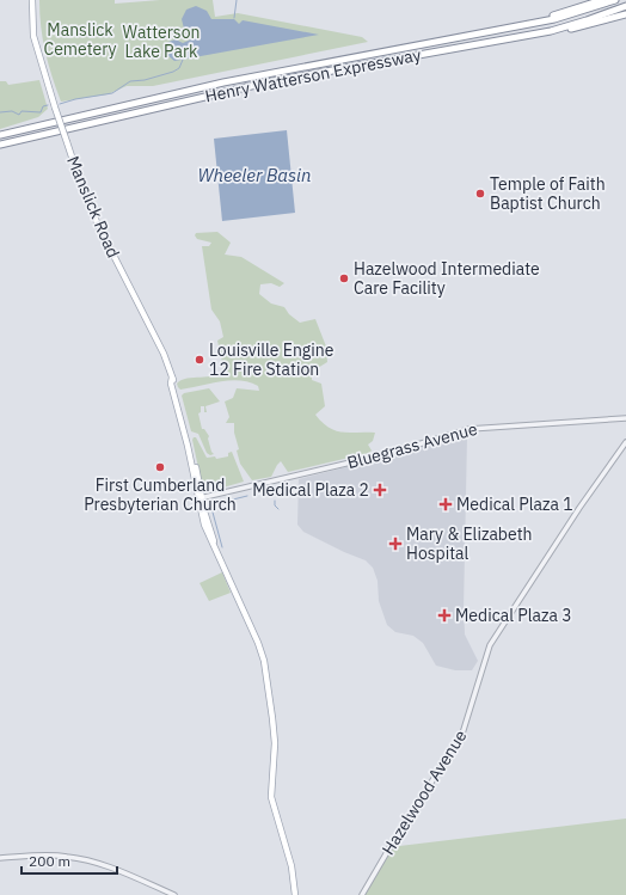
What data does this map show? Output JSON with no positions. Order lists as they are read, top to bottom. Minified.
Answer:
{"streets":{"highway":["Henry Watterson Expressway"],"main road":["Manslick Road"],"street":["Bluegrass Avenue","Hazelwood Avenue"]},"crossings":[["Manslick Road","Bluegrass Avenue"]],"water":["Wheeler Basin"],"parks":["Manslick Cemetery","Watterson Lake Park"],"places":{"other":["Temple of Faith Baptist Church","Hazelwood Intermediate Care Facility","Louisville Engine 12 Fire Station","First Cumberland Presbyterian Church"],"health":["Medical Plaza 2","Medical Plaza 1","Mary & Elizabeth Hospital","Medical Plaza 3"]},"scale_bar":"200 m"}
